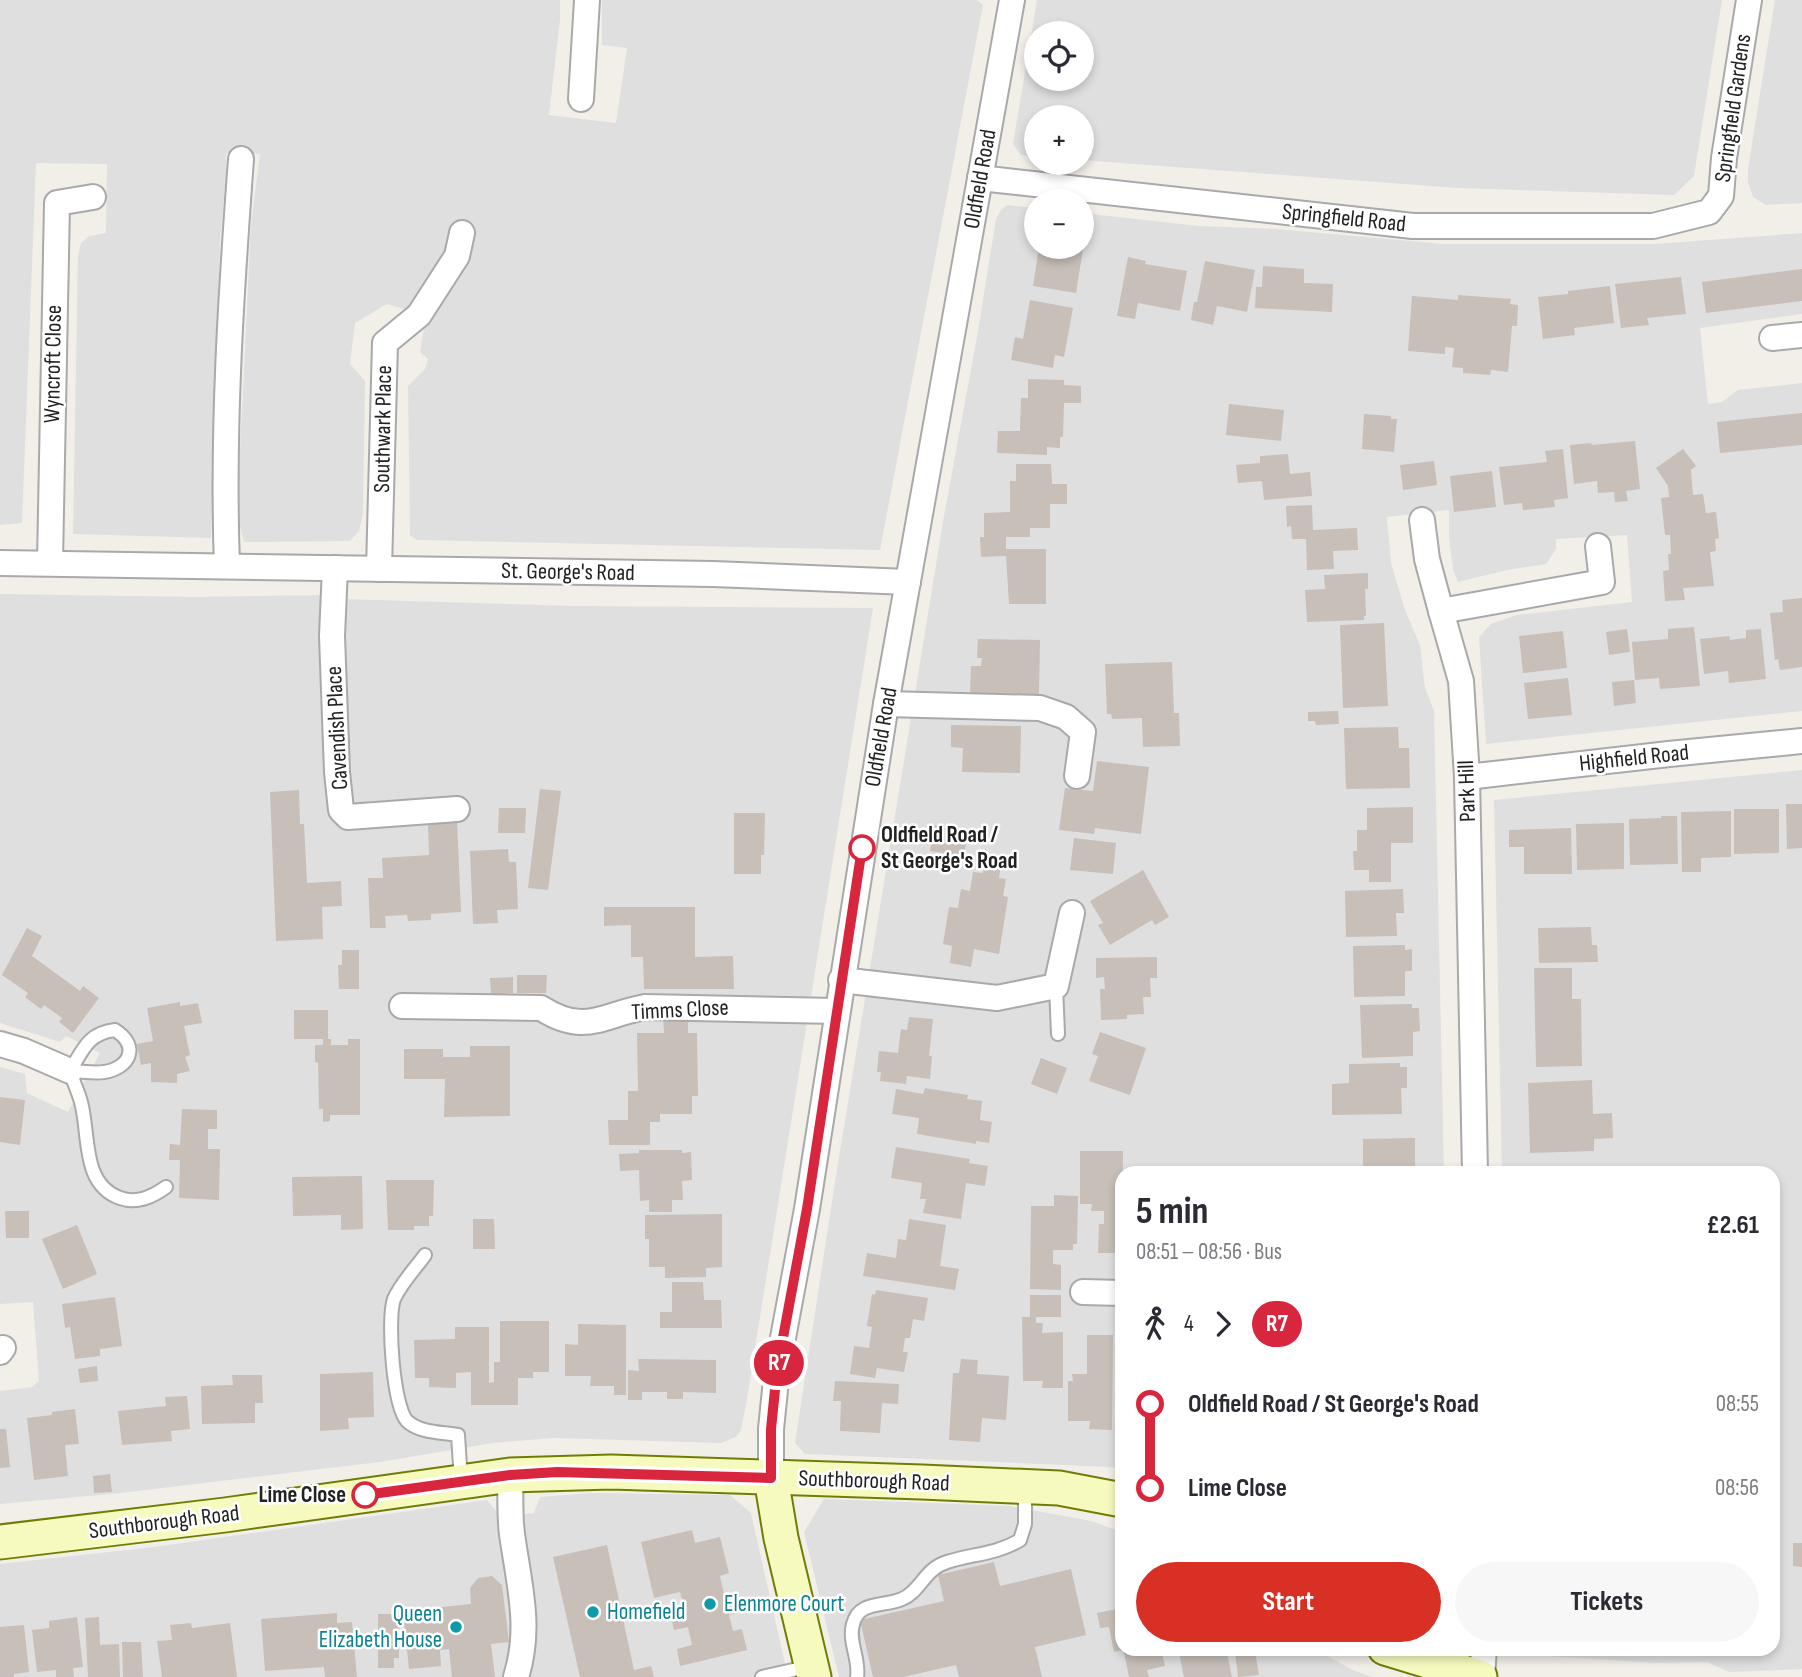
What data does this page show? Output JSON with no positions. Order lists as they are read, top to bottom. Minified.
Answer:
{"streets":{"street":["Springfield Gardens","Oldfield Road","Springfield Road","Wyncroft Close","Southwark Place","St. George's Road","Cavendish Place","Highfield Road","Park Hill","Timms Close","Southborough Road"]},"crossings":[["Springfield Gardens","Springfield Road"],["Oldfield Road","Springfield Road"],["Oldfield Road","St. George's Road"],["Oldfield Road","Timms Close"],["Oldfield Road","Southborough Road"],["Wyncroft Close","St. George's Road"],["Southwark Place","St. George's Road"],["St. George's Road","Cavendish Place"],["Highfield Road","Park Hill"]],"places":["Oldfield Road / St George's Road","Lime Close","Elenmore Court","Homefield","Queen Elizabeth House"],"lines":["bus line R7"],"page":{"on_map":"R7","map_buttons":["+","−"],"heading":["5 min","08:51 – 08:56 · Bus","£2.61"],"legs":["4","R7"],"list":[{"name":"Oldfield Road / St George's Road","value":"08:55"},{"name":"Lime Close","value":"08:56"}],"buttons":["Start","Tickets"]}}
